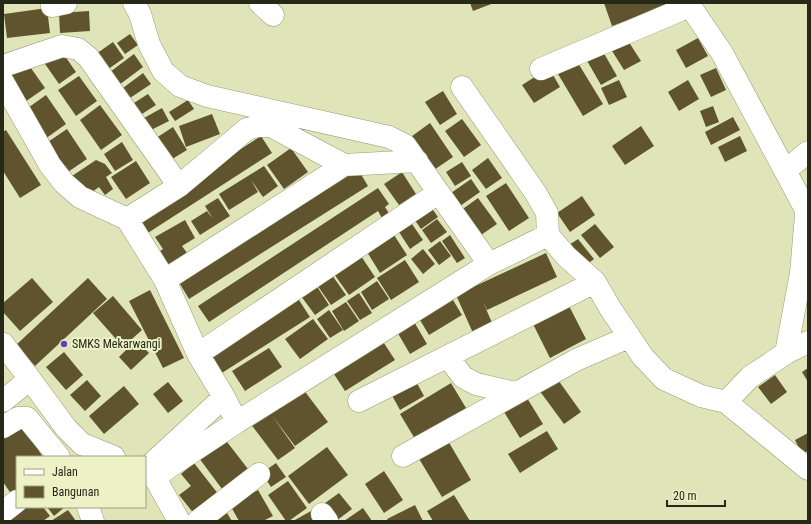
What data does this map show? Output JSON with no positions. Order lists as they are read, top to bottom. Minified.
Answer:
{"places":["SMKS Mekarwangi"],"legend":["Jalan","Bangunan"],"scale_bar":"20 m"}
